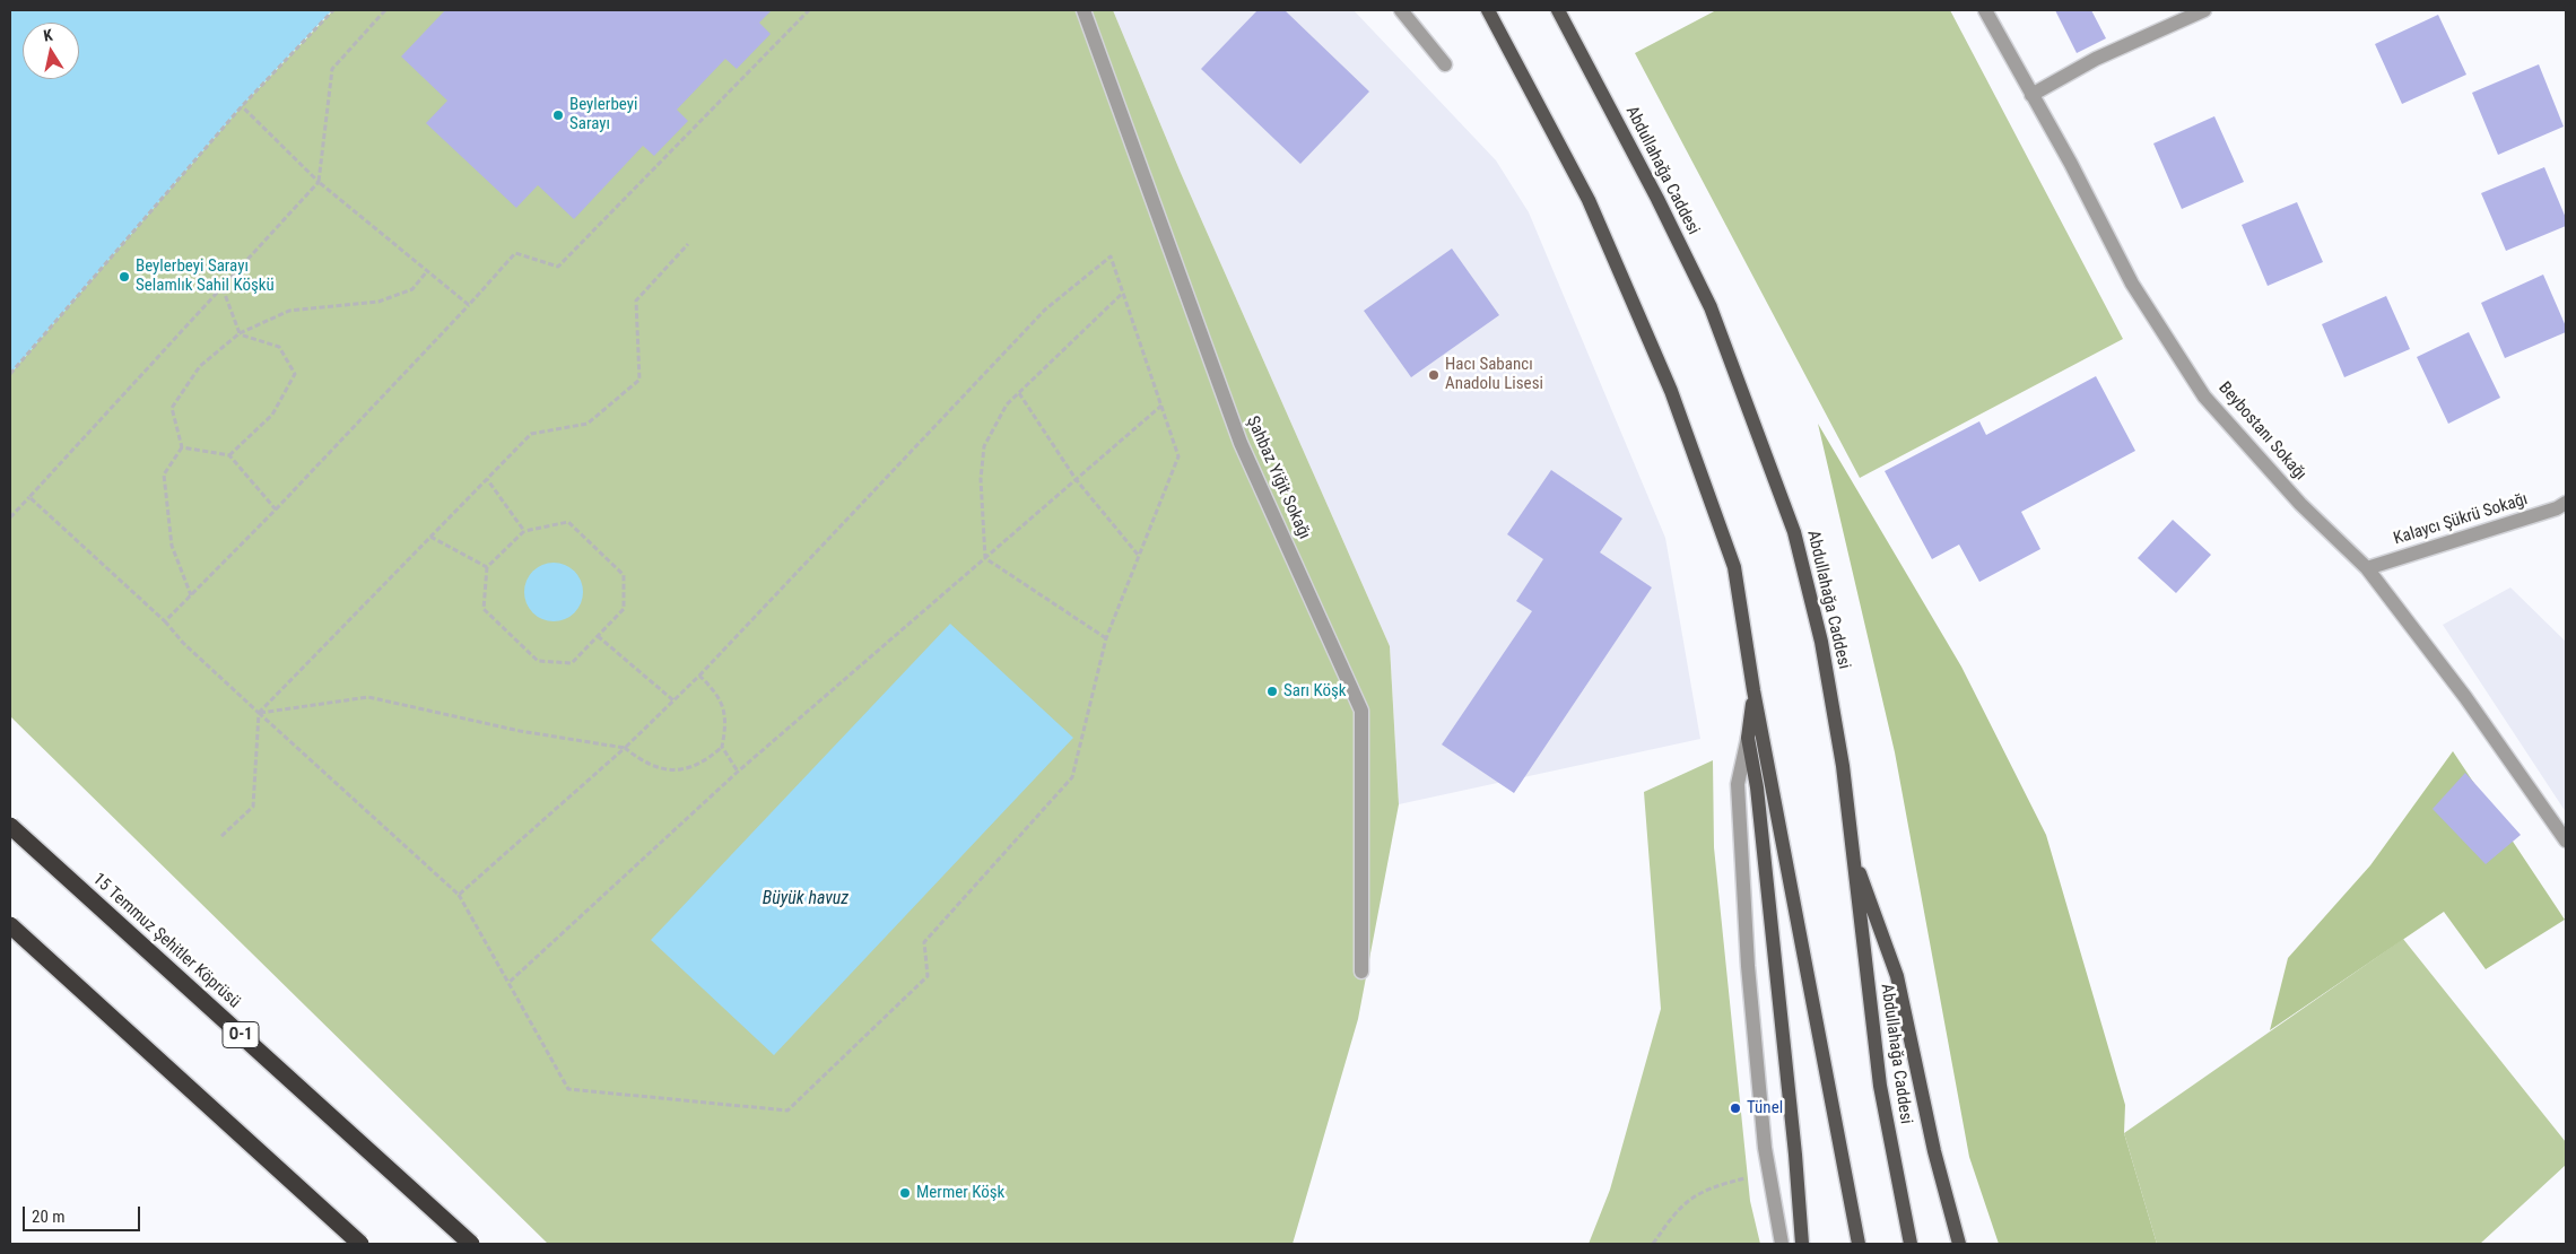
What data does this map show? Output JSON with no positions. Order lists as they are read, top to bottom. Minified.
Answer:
{"streets":{"highway":["15 Temmuz Şehitler Köprüsü","O-1"],"main road":["Abdullahağa Caddesi"],"street":["Beybostanı Sokağı","Şahbaz Yiğit Sokağı","Kalaycı Şükrü Sokağı"]},"crossings":[["Beybostanı Sokağı","Kalaycı Şükrü Sokağı"]],"water":["Büyük havuz"],"places":["Beylerbeyi Sarayı","Beylerbeyi Sarayı Selamlık Sahil Köşkü","Hacı Sabancı Anadolu Lisesi","Sarı Köşk","Tünel","Mermer Köşk"],"scale_bar":"20 m","north":"top"}
